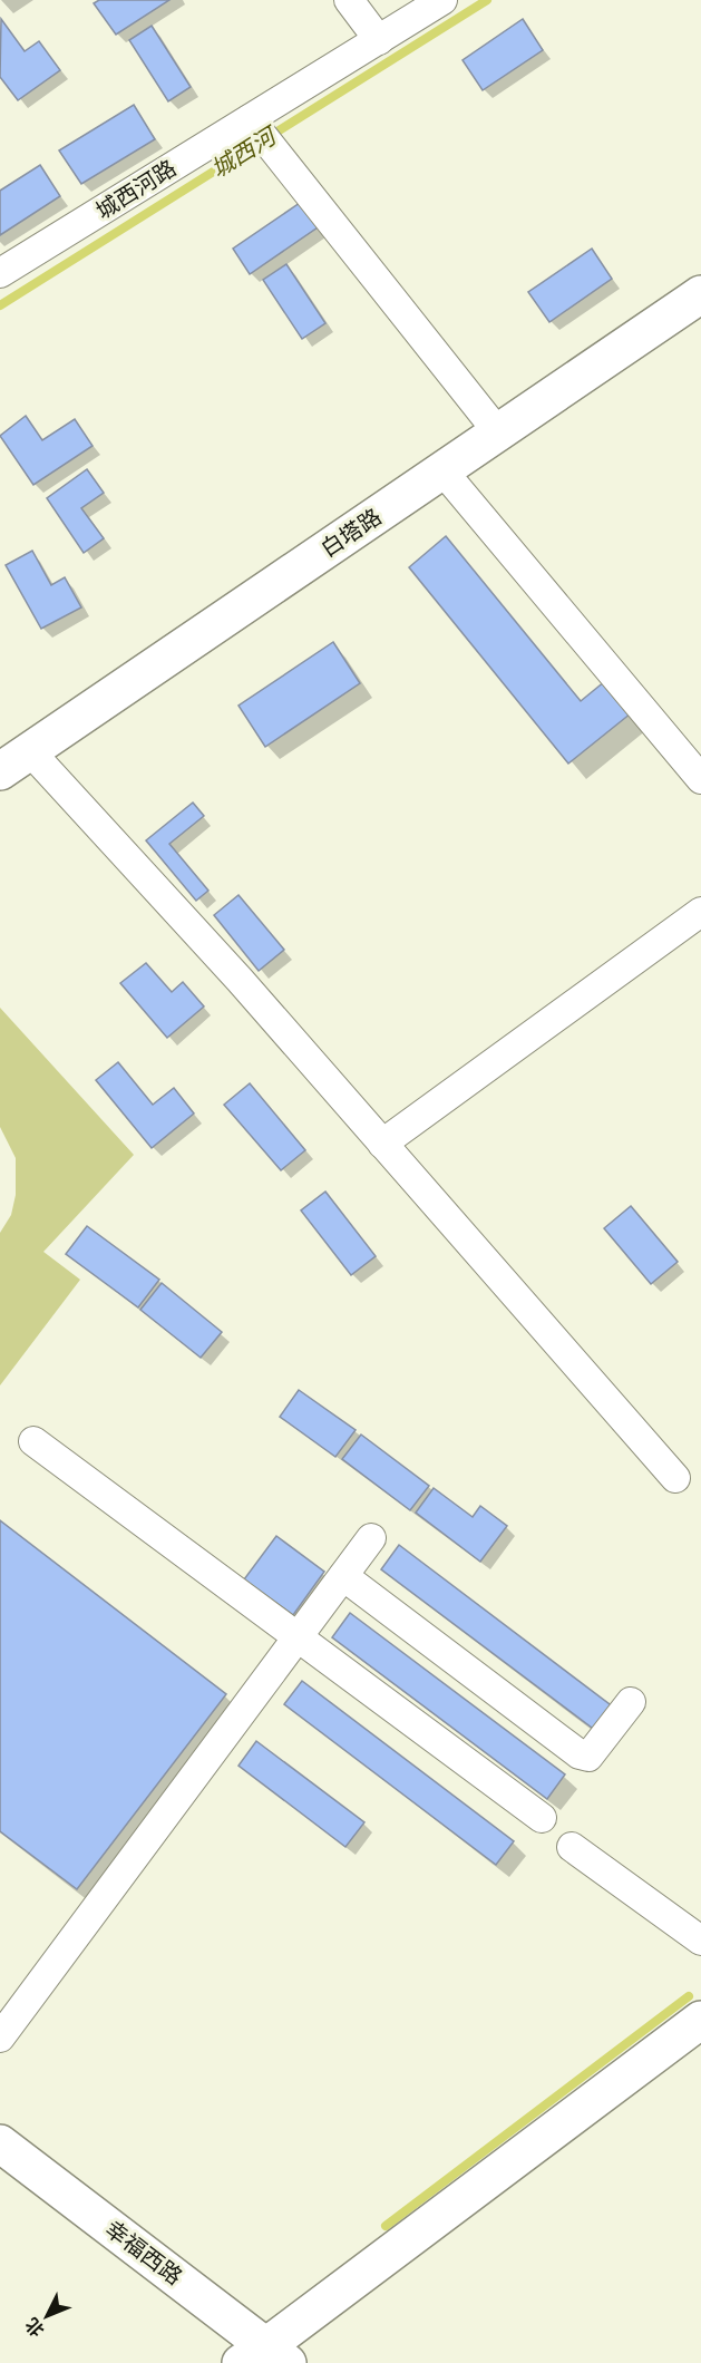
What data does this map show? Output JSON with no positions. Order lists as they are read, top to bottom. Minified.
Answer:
{"streets":{"street":["城西河路","白塔路","幸福西路"]},"water":["城西河"],"north":"bottom left"}
